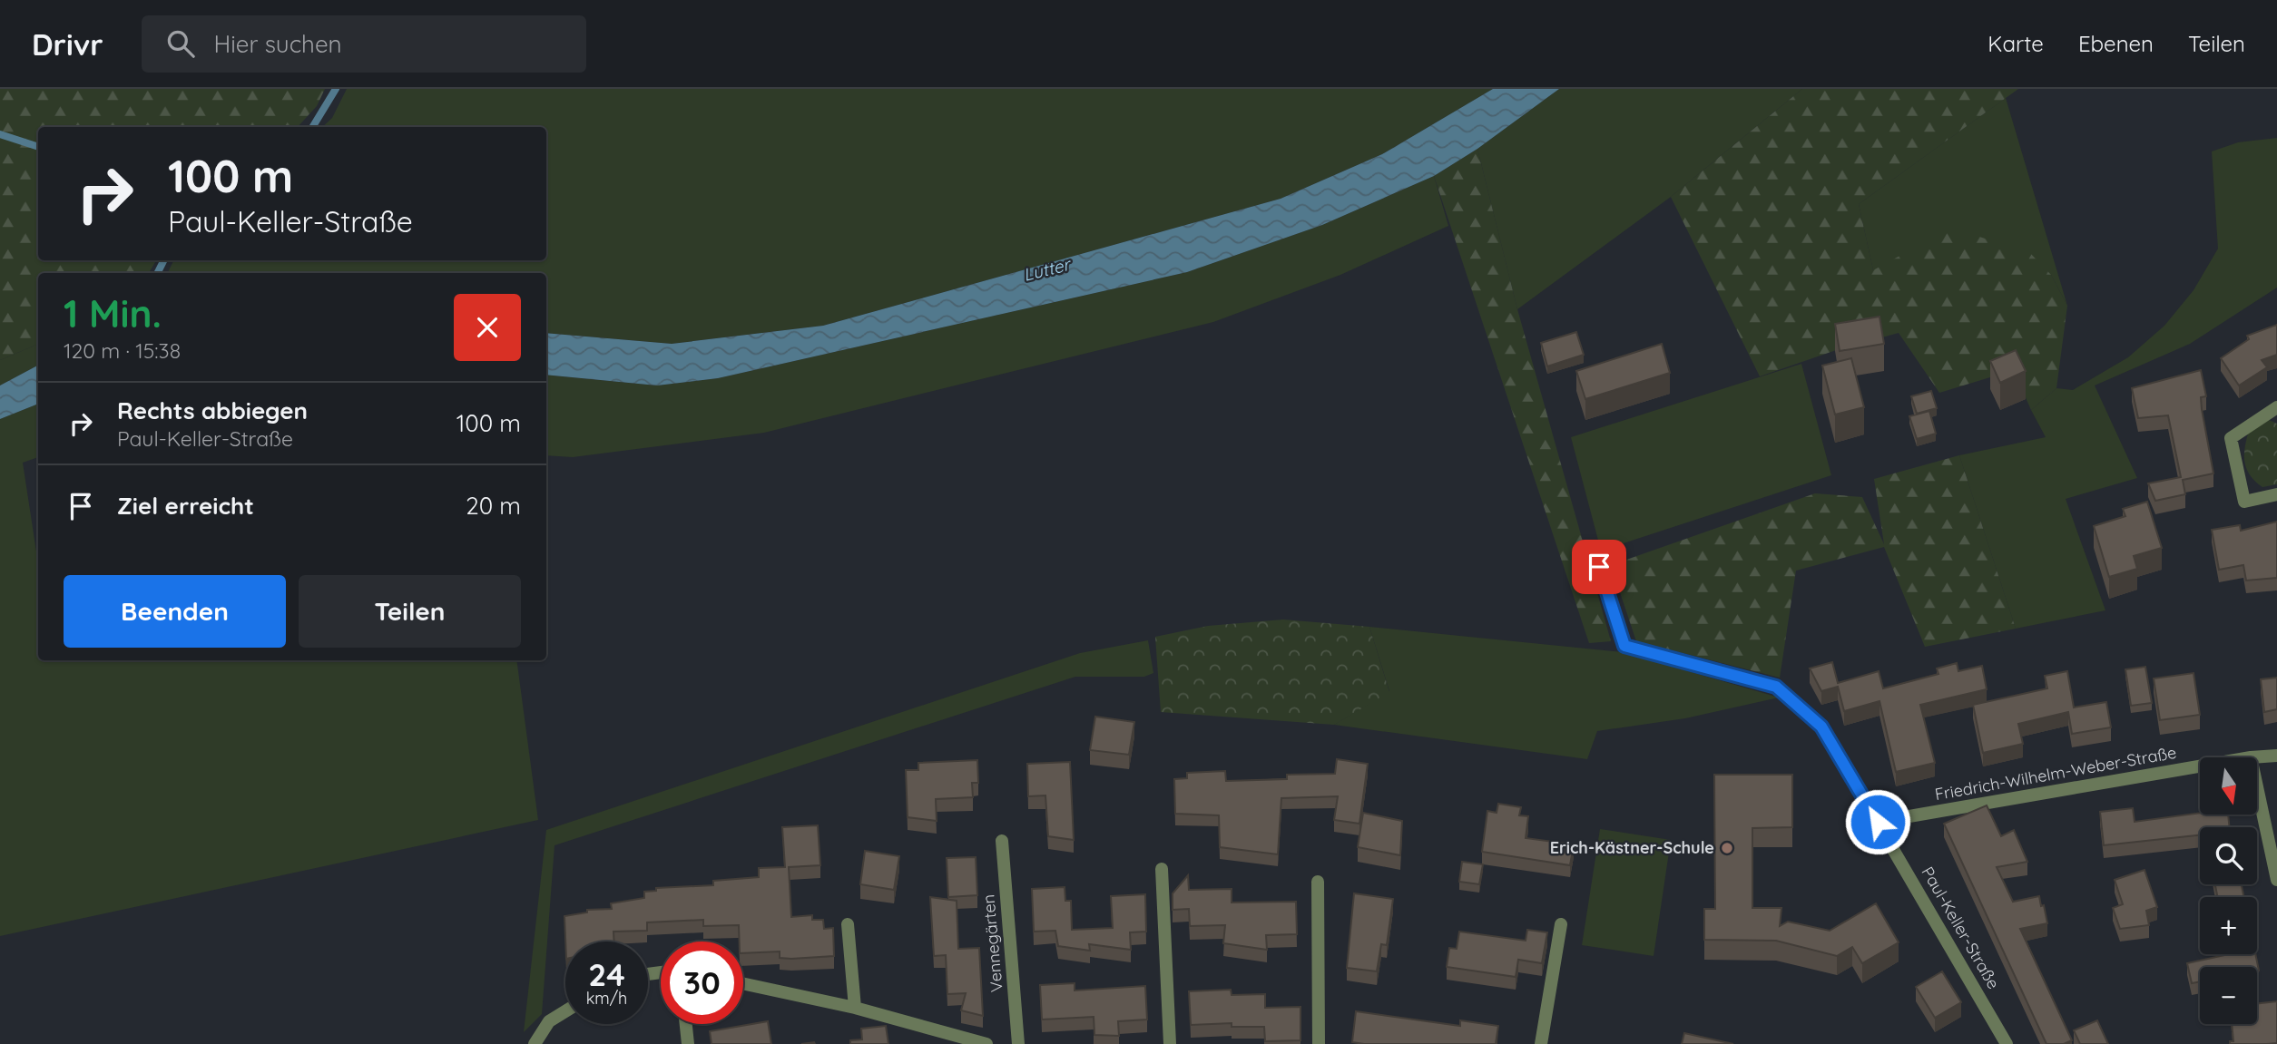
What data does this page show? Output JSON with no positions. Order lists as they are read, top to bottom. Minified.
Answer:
{"streets":{"street":["Friedrich-Wilhelm-Weber-Straße","Paul-Keller-Straße","Vennegärten"]},"crossings":[["Friedrich-Wilhelm-Weber-Straße","Paul-Keller-Straße"]],"water":["Lutter"],"places":["Erich-Kästner-Schule"],"north":"bottom","page":{"header":"Drivr","search":"Hier suchen","nav":["Karte","Ebenen","Teilen"],"turn":["100 m","Paul-Keller-Straße"],"heading":["1 Min.","120 m · 15:38"],"list":[{"name":"Rechts abbiegen","note":"Paul-Keller-Straße","value":"100 m"},{"name":"Ziel erreicht","value":"20 m"}],"buttons":["Beenden","Teilen"],"map_buttons":["+","−"],"speed":"24 km/h","limit":"30"}}
